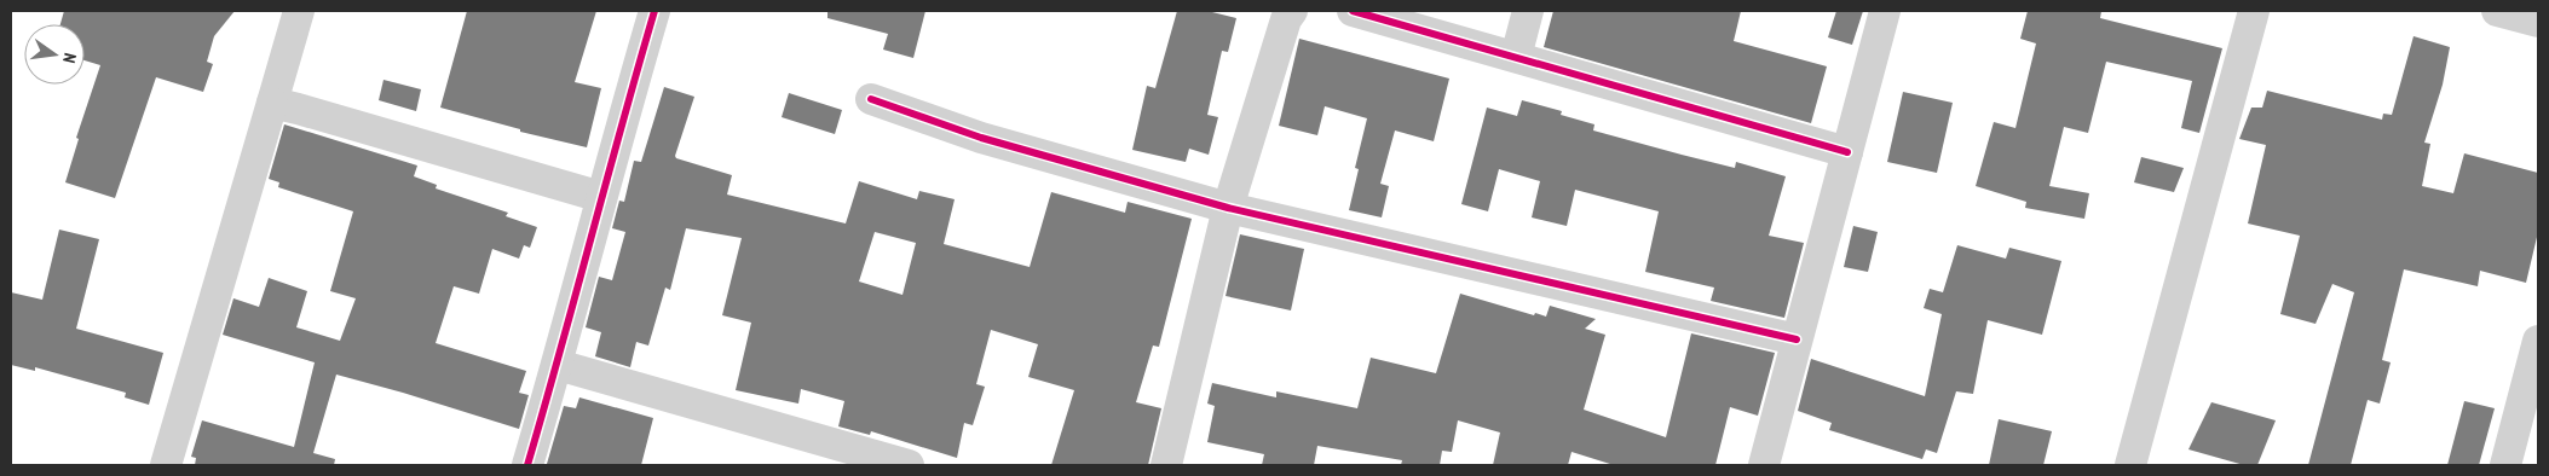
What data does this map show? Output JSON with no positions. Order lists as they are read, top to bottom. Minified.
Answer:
{"north":"right"}
